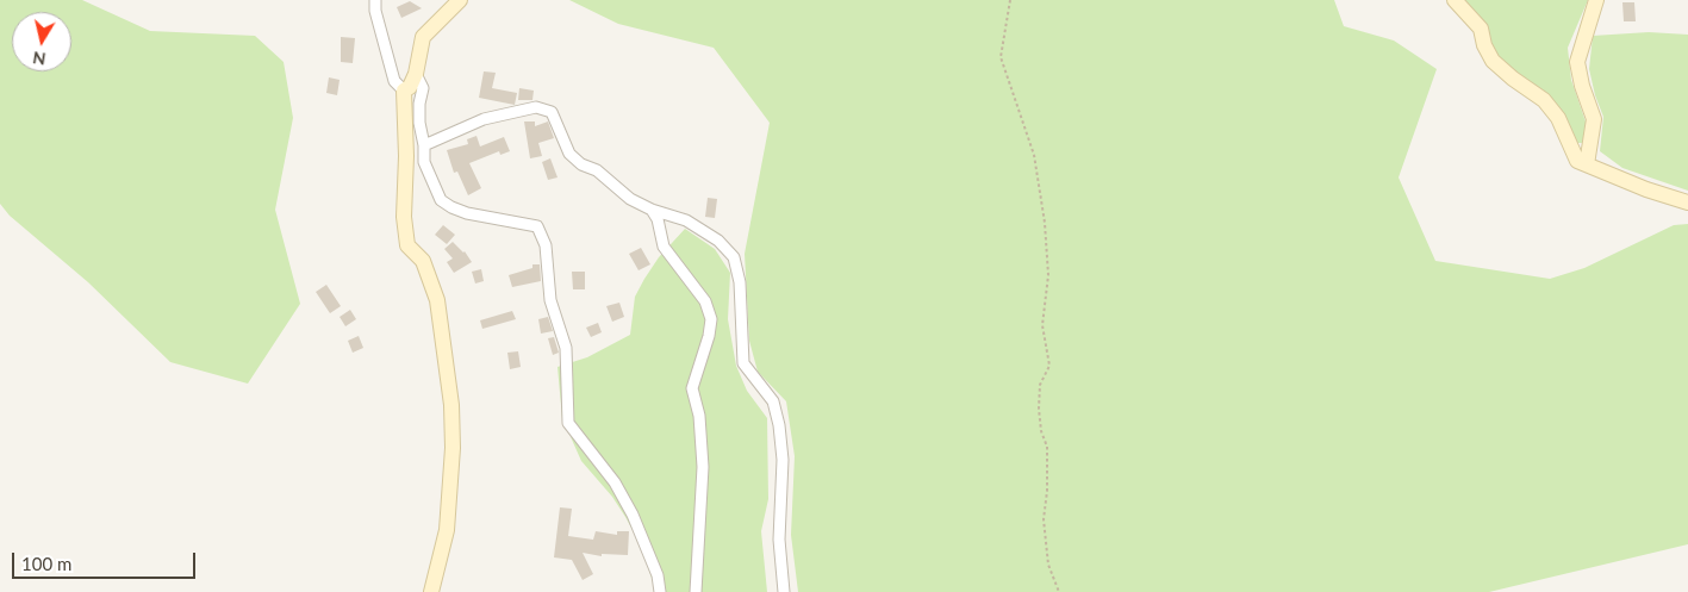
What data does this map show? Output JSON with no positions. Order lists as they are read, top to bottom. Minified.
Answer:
{"scale_bar":"100 m","north":"bottom"}
